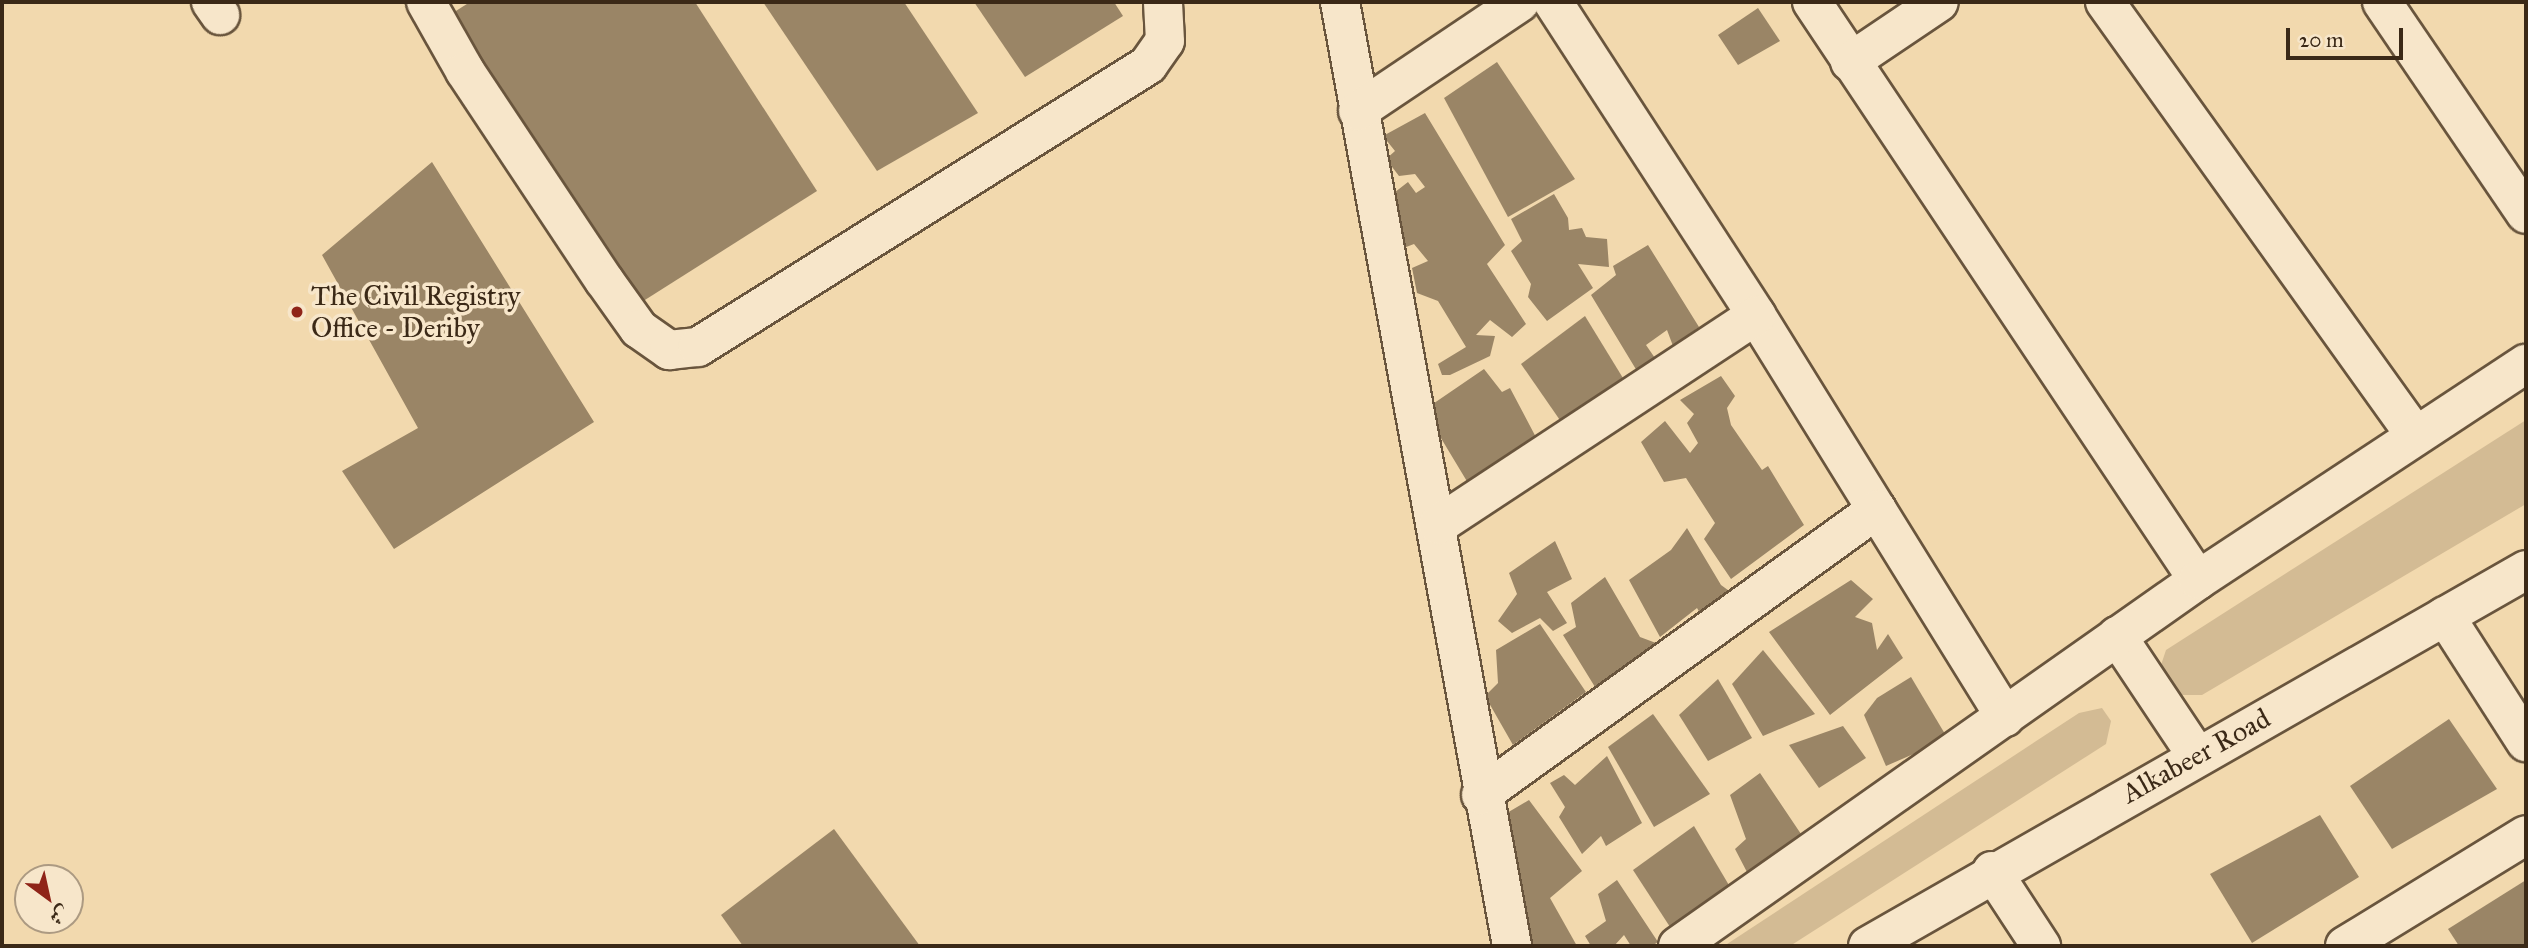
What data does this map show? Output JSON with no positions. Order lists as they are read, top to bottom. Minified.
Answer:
{"streets":{"street":["Alkabeer Road"]},"places":["The Civil Registry Office - Deriby"],"scale_bar":"20 m","north":"bottom right"}
